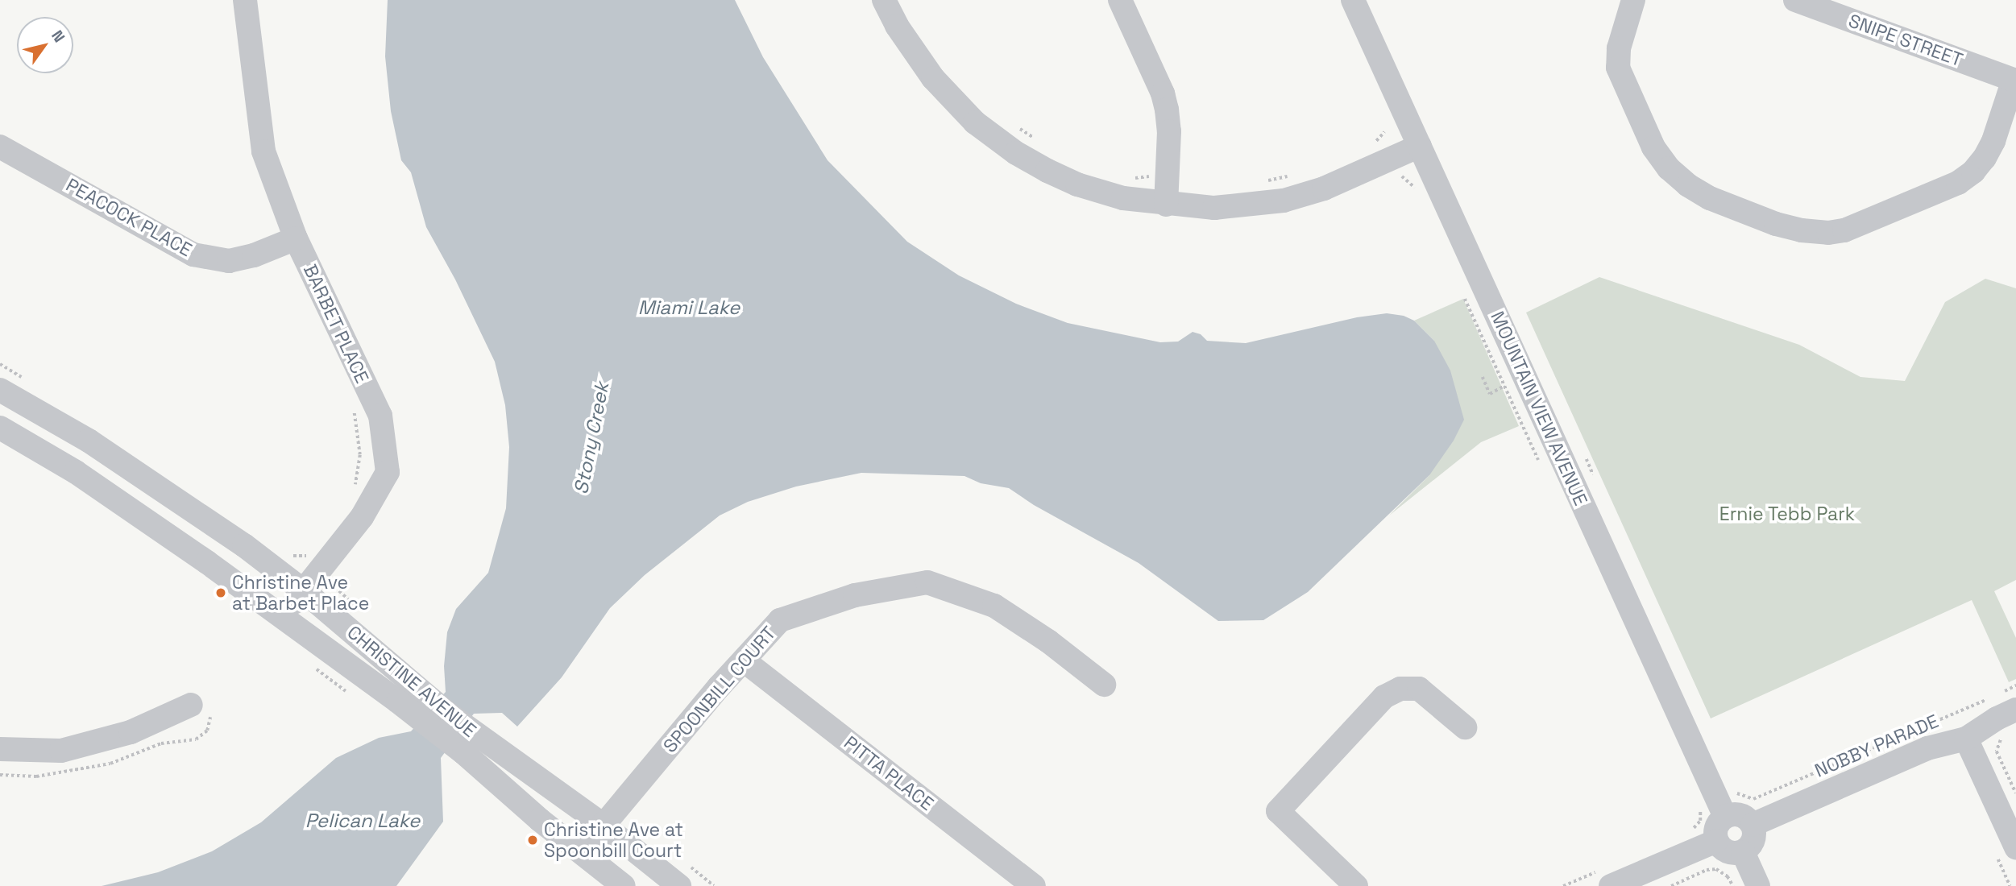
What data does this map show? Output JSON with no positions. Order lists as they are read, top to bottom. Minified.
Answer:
{"streets":{"street":["SNIPE STREET","PEACOCK PLACE","BARBET PLACE","MOUNTAIN VIEW AVENUE","CHRISTINE AVENUE","SPOONBILL COURT","NOBBY PARADE","PITTA PLACE"]},"crossings":[["PEACOCK PLACE","BARBET PLACE"],["BARBET PLACE","CHRISTINE AVENUE"],["MOUNTAIN VIEW AVENUE","NOBBY PARADE"],["CHRISTINE AVENUE","SPOONBILL COURT"],["SPOONBILL COURT","PITTA PLACE"]],"water":["Miami Lake","Stony Creek","Pelican Lake"],"parks":["Ernie Tebb Park"],"places":["Christine Ave at Barbet Place","Christine Ave at Spoonbill Court"],"north":"top right"}
